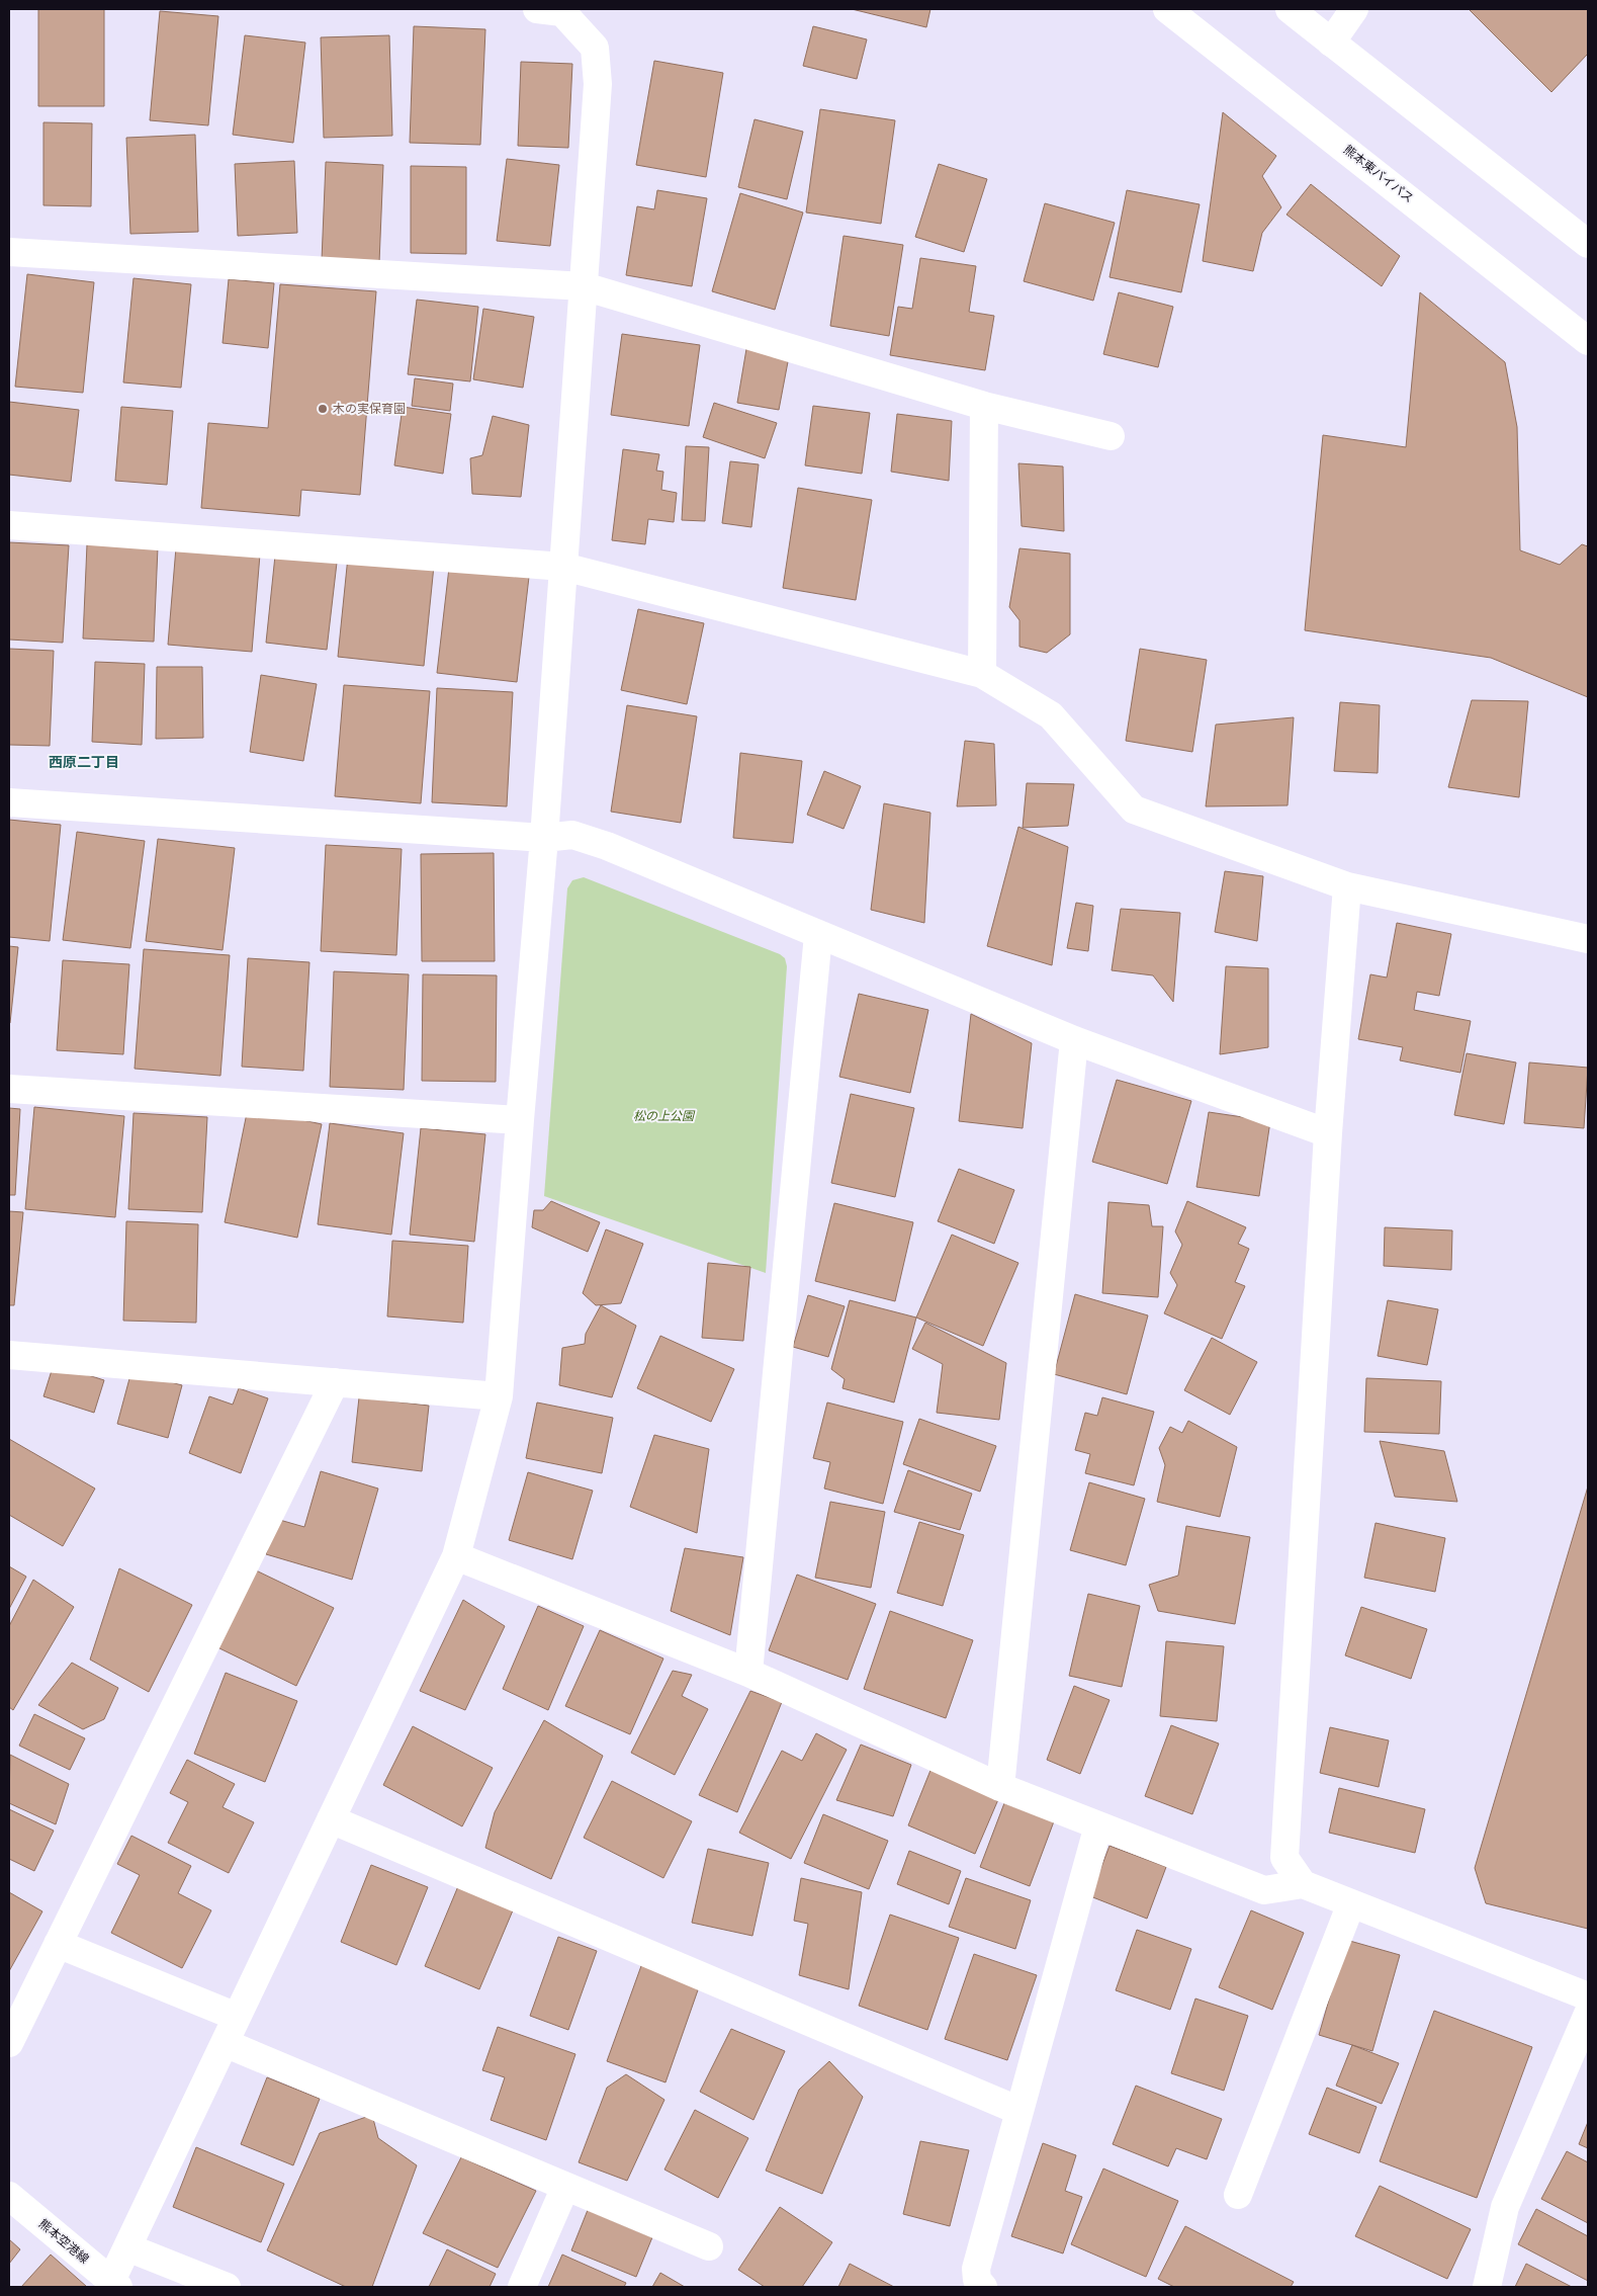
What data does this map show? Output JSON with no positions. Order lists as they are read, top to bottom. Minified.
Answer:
{"streets":{"main road":["熊本東バイパス","熊本空港線"]},"districts":["西原二丁目"],"parks":["松の上公園"],"places":["木の実保育園"]}
